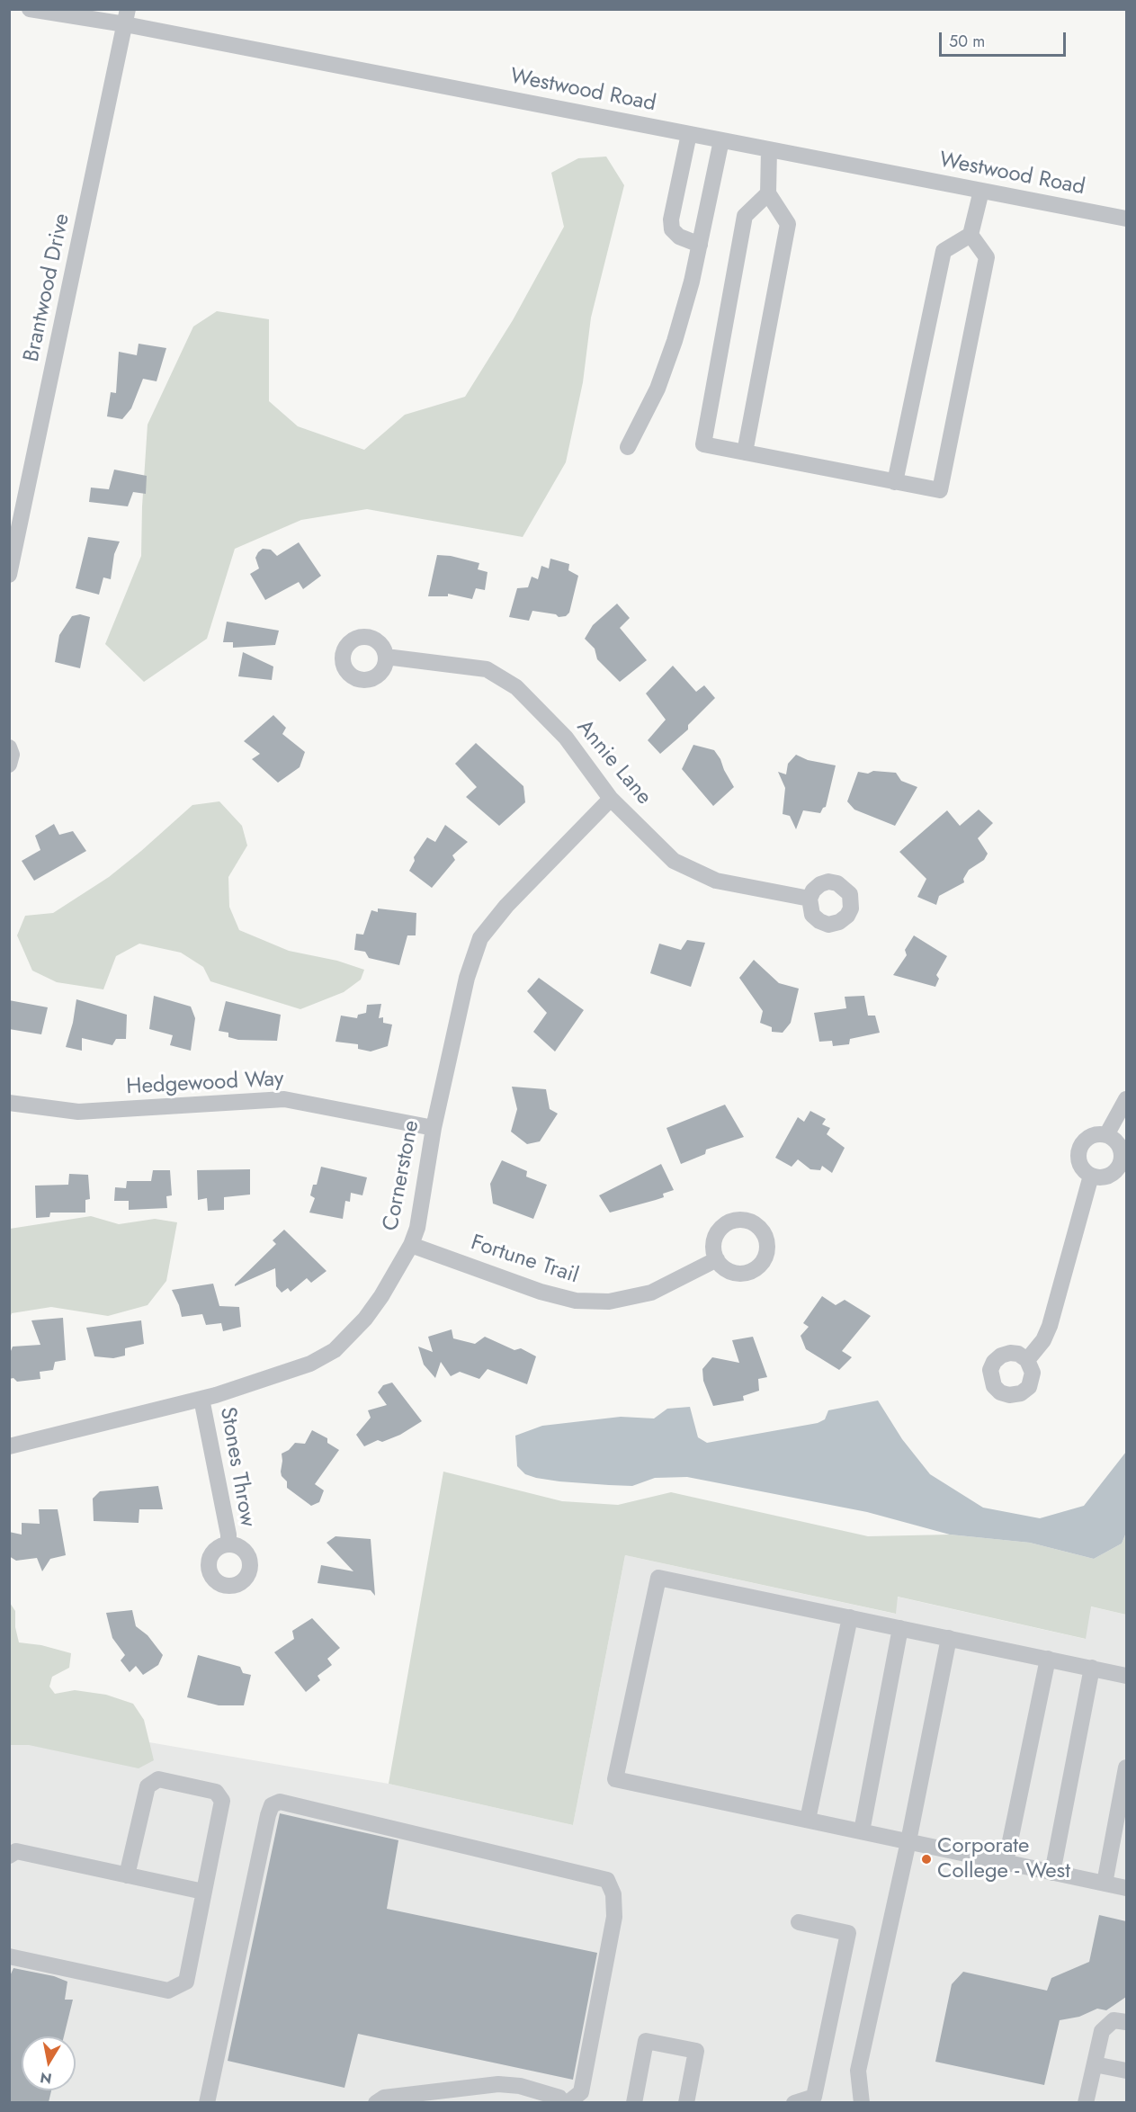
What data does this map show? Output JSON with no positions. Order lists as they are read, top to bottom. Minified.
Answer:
{"streets":{"street":["Westwood Road","Brantwood Drive","Annie Lane","Hedgewood Way","Cornerstone","Fortune Trail","Stones Throw"]},"crossings":[["Westwood Road","Brantwood Drive"],["Annie Lane","Cornerstone"],["Hedgewood Way","Cornerstone"],["Cornerstone","Fortune Trail"],["Cornerstone","Stones Throw"]],"places":["Corporate College - West"],"scale_bar":"50 m","north":"bottom"}
